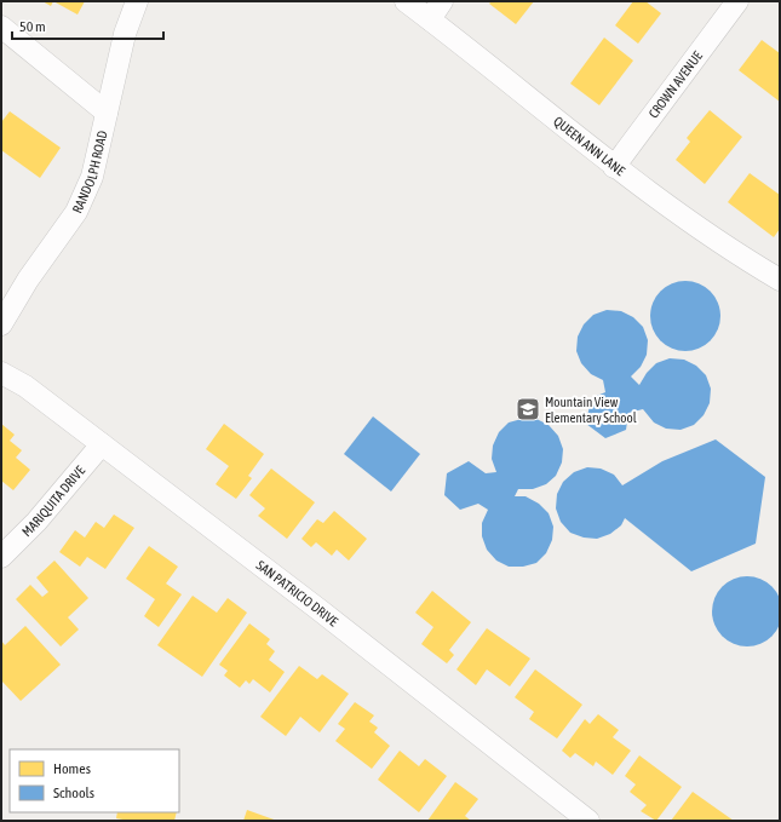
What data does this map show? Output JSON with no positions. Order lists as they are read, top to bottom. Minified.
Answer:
{"streets":{"street":["CROWN AVENUE","QUEEN ANN LANE","RANDOLPH ROAD","MARIQUITA DRIVE","SAN PATRICIO DRIVE"]},"crossings":[["CROWN AVENUE","QUEEN ANN LANE"],["MARIQUITA DRIVE","SAN PATRICIO DRIVE"]],"places":{"school or university":["Mountain View Elementary School"]},"legend":["Homes","Schools"],"scale_bar":"50 m"}
